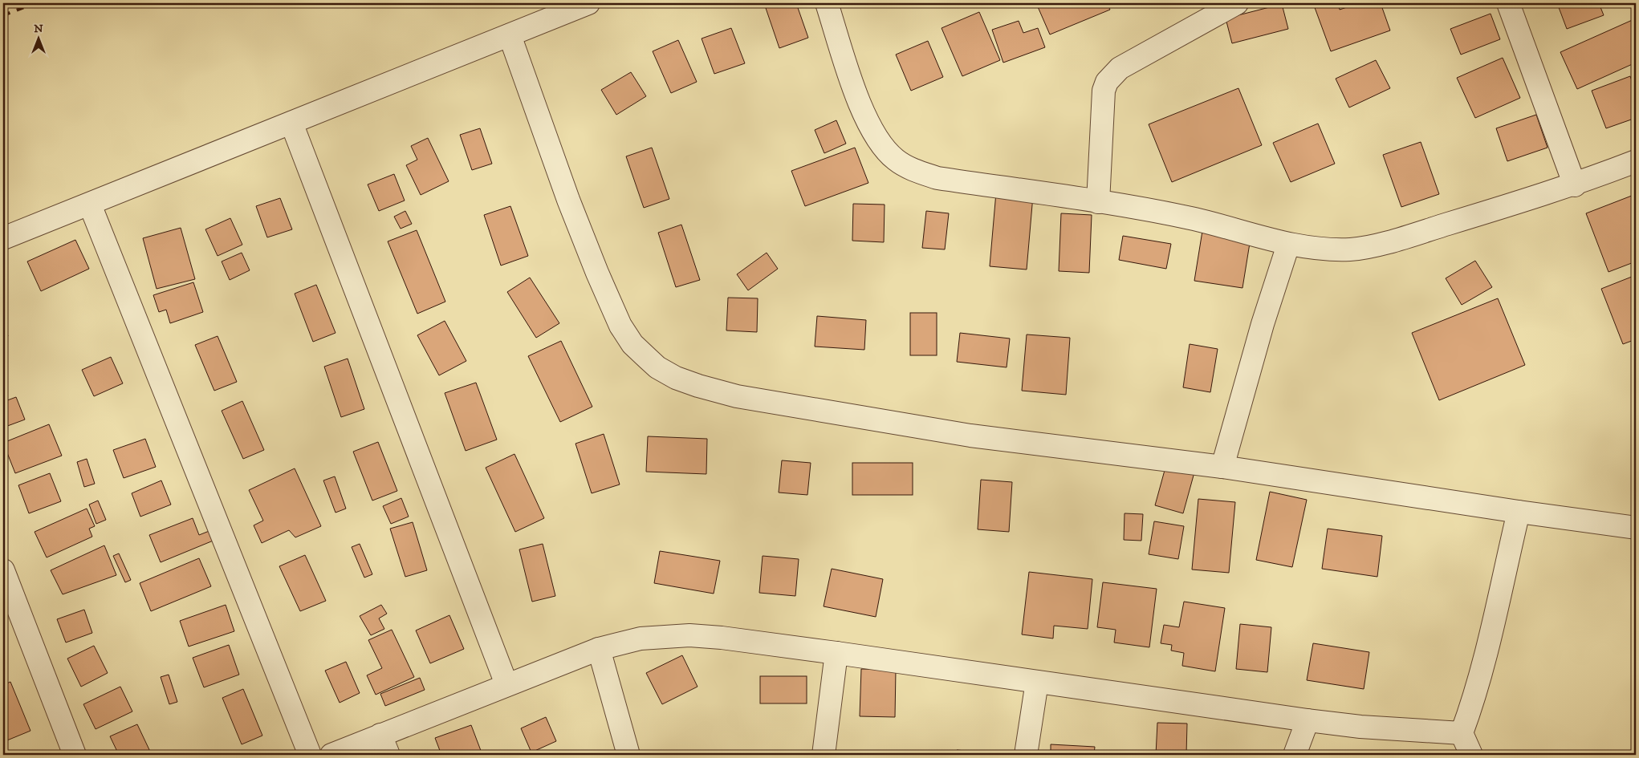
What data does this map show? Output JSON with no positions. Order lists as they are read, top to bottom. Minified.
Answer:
{"north":"top"}
